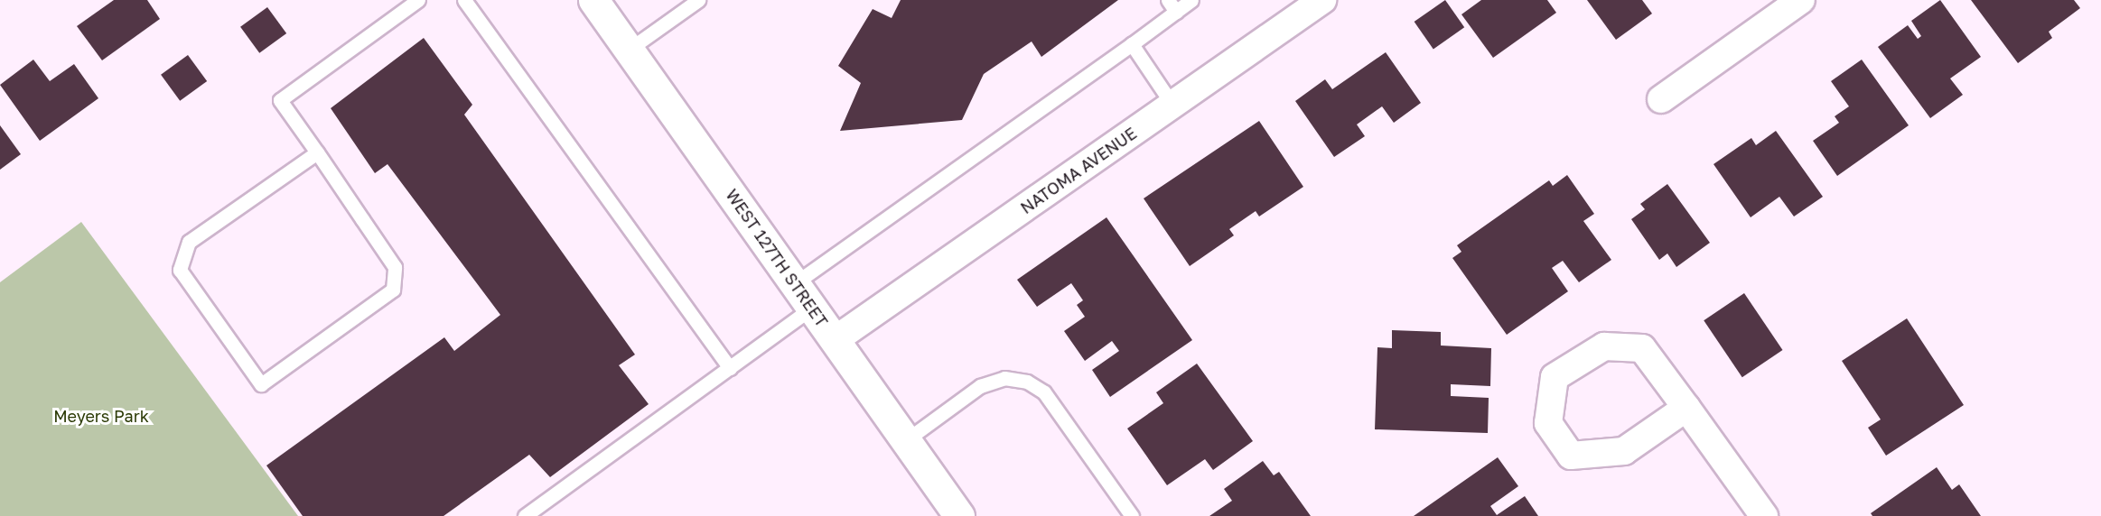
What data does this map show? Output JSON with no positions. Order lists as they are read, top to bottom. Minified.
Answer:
{"streets":{"main road":["WEST 127TH STREET"],"street":["NATOMA AVENUE"]},"crossings":[["NATOMA AVENUE","WEST 127TH STREET"]],"parks":["Meyers Park"]}
